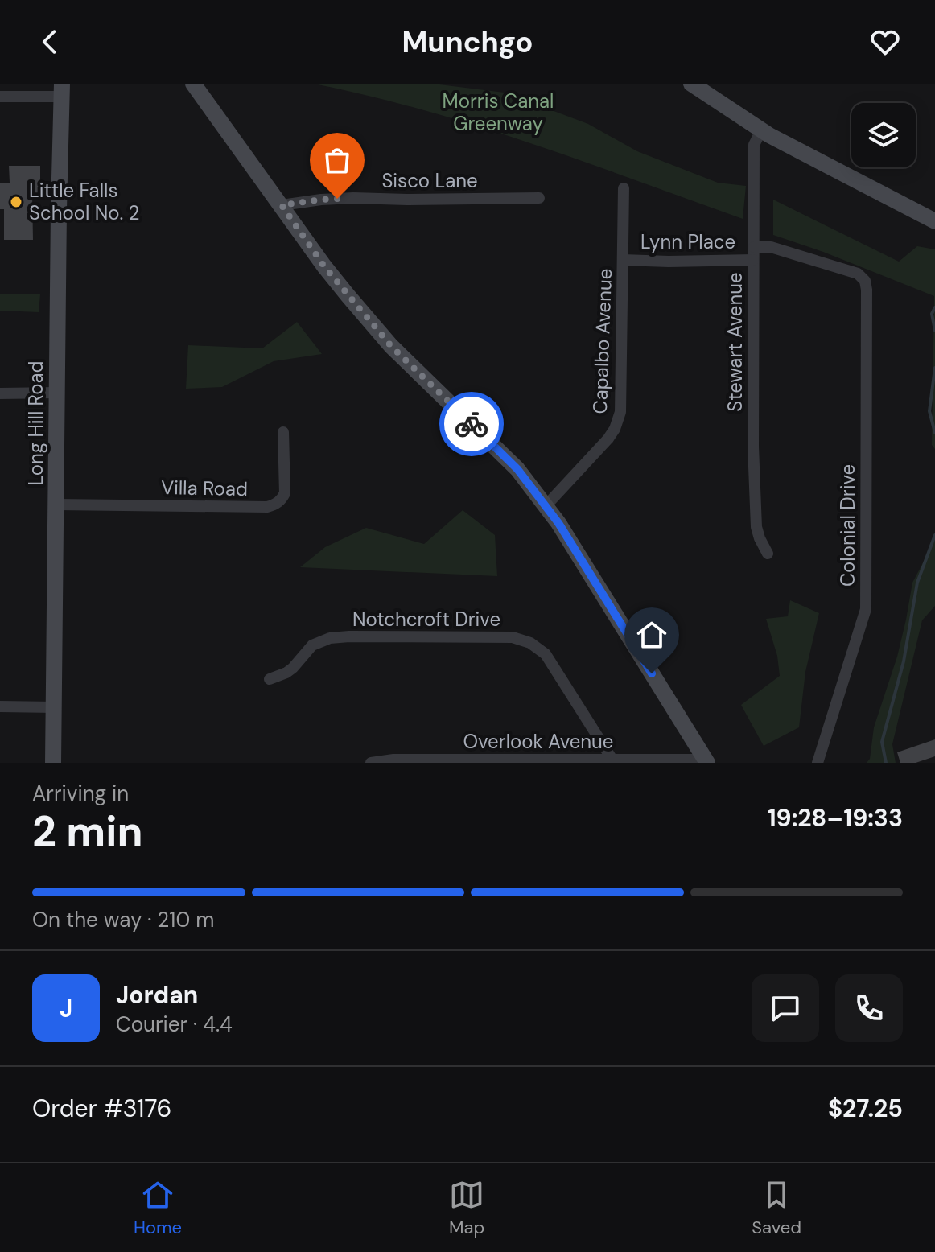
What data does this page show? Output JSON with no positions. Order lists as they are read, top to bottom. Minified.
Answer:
{"streets":{"street":["Sisco Lane","Lynn Place","Capalbo Avenue","Stewart Avenue","Long Hill Road","Villa Road","Colonial Drive","Notchcroft Drive","Overlook Avenue"]},"crossings":[["Lynn Place","Capalbo Avenue"],["Lynn Place","Stewart Avenue"],["Stewart Avenue","Colonial Drive"],["Long Hill Road","Villa Road"],["Notchcroft Drive","Overlook Avenue"]],"parks":["Morris Canal Greenway"],"places":["Little Falls School No. 2"],"page":{"header":"Munchgo","heading":["2 min","Arriving in","19:28–19:33"],"panel":["Jordan","Courier · 4.4","Order #3176","$27.25"],"bar":"On the way · 210 m","round":"J","tabs":["Home","Map","Saved"]}}
